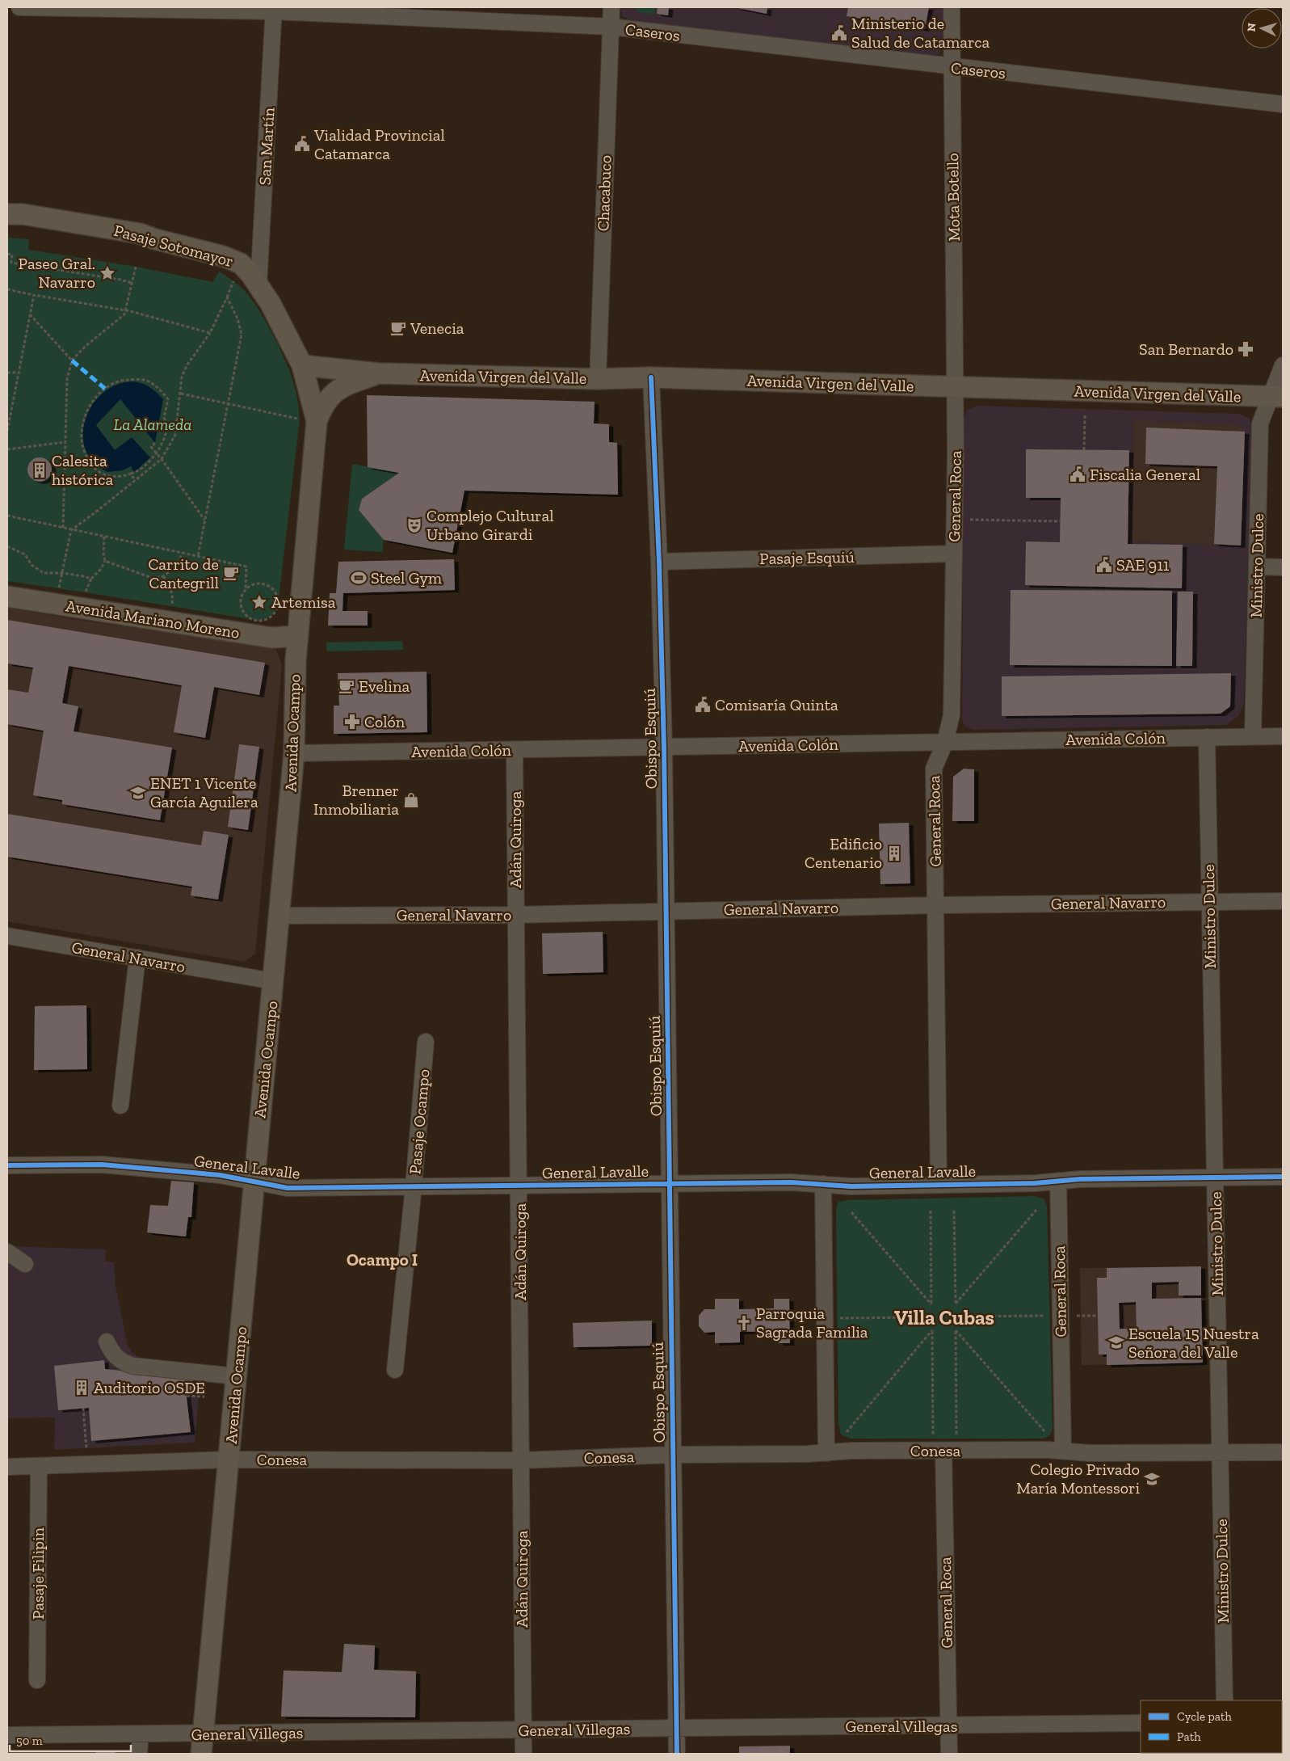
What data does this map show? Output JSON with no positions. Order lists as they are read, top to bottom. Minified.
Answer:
{"streets":{"main road":["Pasaje Sotomayor","Avenida Virgen del Valle","Avenida Mariano Moreno","Avenida Ocampo"],"street":["Caseros","San Martín","Chacabuco","Mota Botello","General Roca","Pasaje Esquiú","Ministro Dulce","Obispo Esquiú","Avenida Colón","Adán Quiroga","General Navarro","Pasaje Ocampo","General Lavalle","Conesa","Pasaje Filipin","General Villegas"]},"crossings":[["Caseros","San Martín"],["Caseros","Chacabuco"],["Caseros","Mota Botello"],["San Martín","Pasaje Sotomayor"],["Chacabuco","Avenida Virgen del Valle"],["Mota Botello","Avenida Virgen del Valle"],["Mota Botello","General Roca"],["Pasaje Sotomayor","Avenida Virgen del Valle"],["Pasaje Sotomayor","Avenida Ocampo"],["Avenida Virgen del Valle","General Roca"],["Avenida Virgen del Valle","Ministro Dulce"],["Avenida Virgen del Valle","Avenida Ocampo"],["Avenida Virgen del Valle","Obispo Esquiú"],["General Roca","Pasaje Esquiú"],["General Roca","Avenida Colón"],["General Roca","General Navarro"],["General Roca","General Lavalle"],["General Roca","Conesa"],["General Roca","General Villegas"],["Pasaje Esquiú","Obispo Esquiú"],["Ministro Dulce","Avenida Colón"],["Ministro Dulce","General Navarro"],["Ministro Dulce","General Lavalle"],["Ministro Dulce","Conesa"],["Avenida Mariano Moreno","Avenida Ocampo"],["Avenida Ocampo","Avenida Colón"],["Avenida Ocampo","General Navarro"],["Avenida Ocampo","General Lavalle"],["Avenida Ocampo","Conesa"],["Avenida Ocampo","General Villegas"],["Obispo Esquiú","Avenida Colón"],["Obispo Esquiú","General Navarro"],["Obispo Esquiú","General Lavalle"],["Obispo Esquiú","Conesa"],["Obispo Esquiú","General Villegas"],["Avenida Colón","Adán Quiroga"],["Adán Quiroga","General Navarro"],["Adán Quiroga","General Lavalle"],["Adán Quiroga","Conesa"],["Adán Quiroga","General Villegas"],["Pasaje Ocampo","General Lavalle"],["Conesa","Pasaje Filipin"]],"districts":["Ocampo I","Villa Cubas"],"parks":["La Alameda"],"places":{"public building":["Ministerio de Salud de Catamarca","Vialidad Provincial Catamarca","Fiscalia General","SAE 911","Comisaría Quinta"],"place":["Paseo Gral. Navarro","Artemisa"],"cafe":["Venecia","Carrito de Cantegrill","Evelina"],"pharmacy":["San Bernardo","Colón"],"building":["Calesita histórica","Edificio Centenario","Auditorio OSDE"],"theatre":["Complejo Cultural Urbano Girardi"],"sports":["Steel Gym"],"school or university":["ENET 1 Vicente García Aguilera","Escuela 15 Nuestra Señora del Valle","Colegio Privado María Montessori"],"shop":["Brenner Inmobiliaria"],"church":["Parroquia Sagrada Familia"]},"legend":["Cycle path","Path"],"scale_bar":"50 m","north":"left"}
